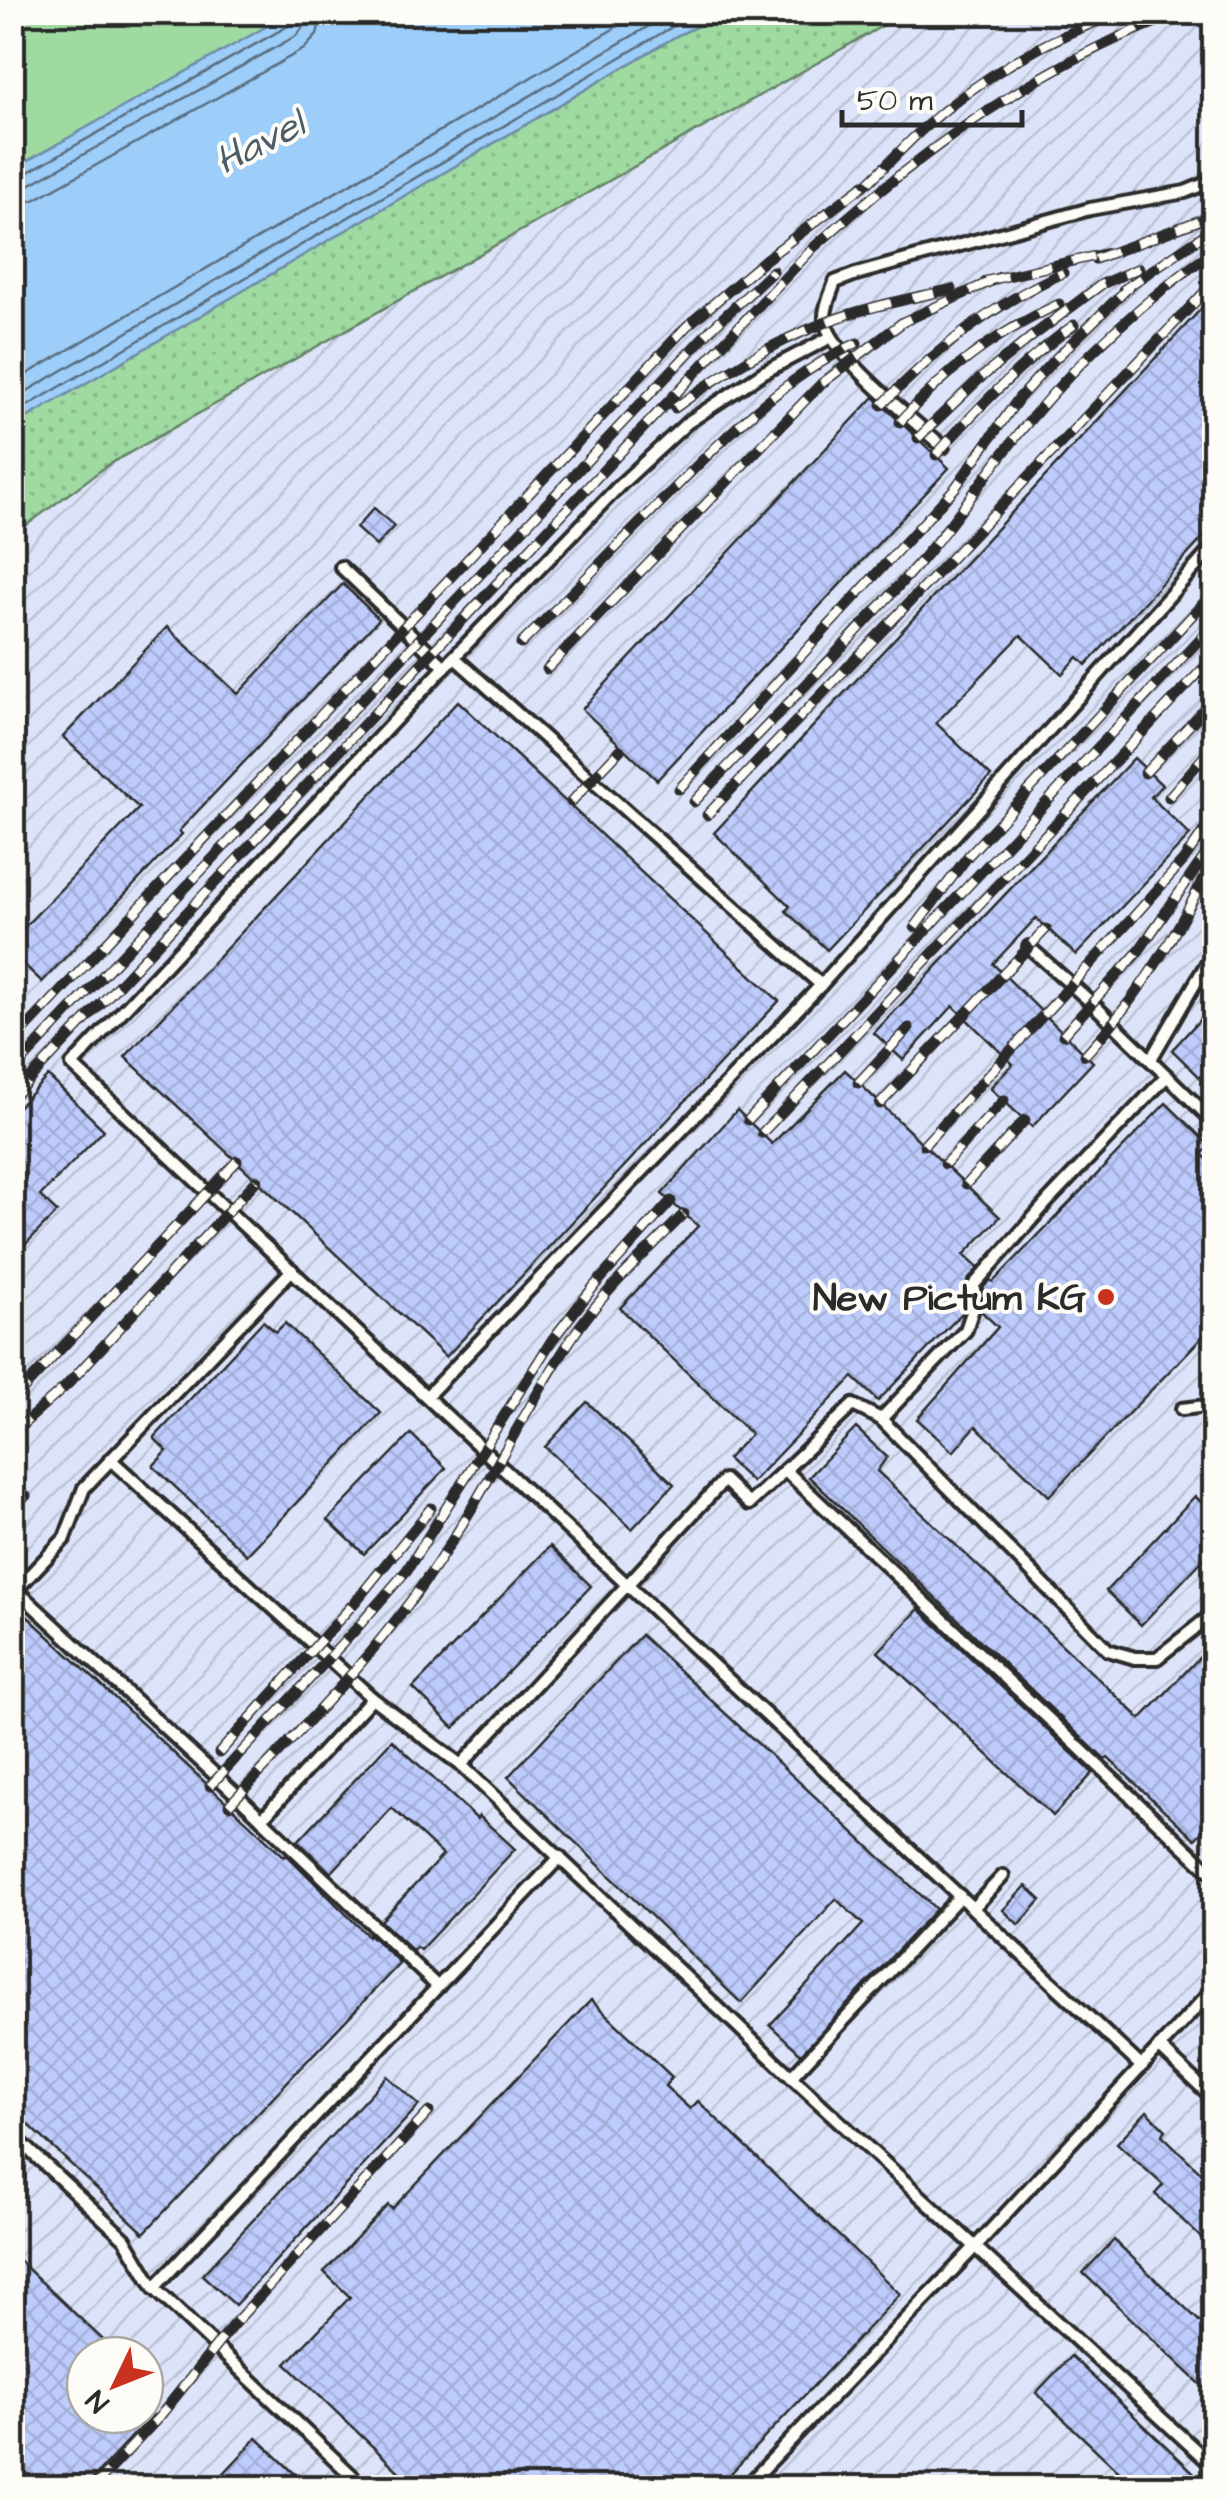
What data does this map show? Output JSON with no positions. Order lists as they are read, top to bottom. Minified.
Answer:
{"water":["Havel"],"places":["New Pictum KG"],"scale_bar":"50 m","north":"bottom left"}
